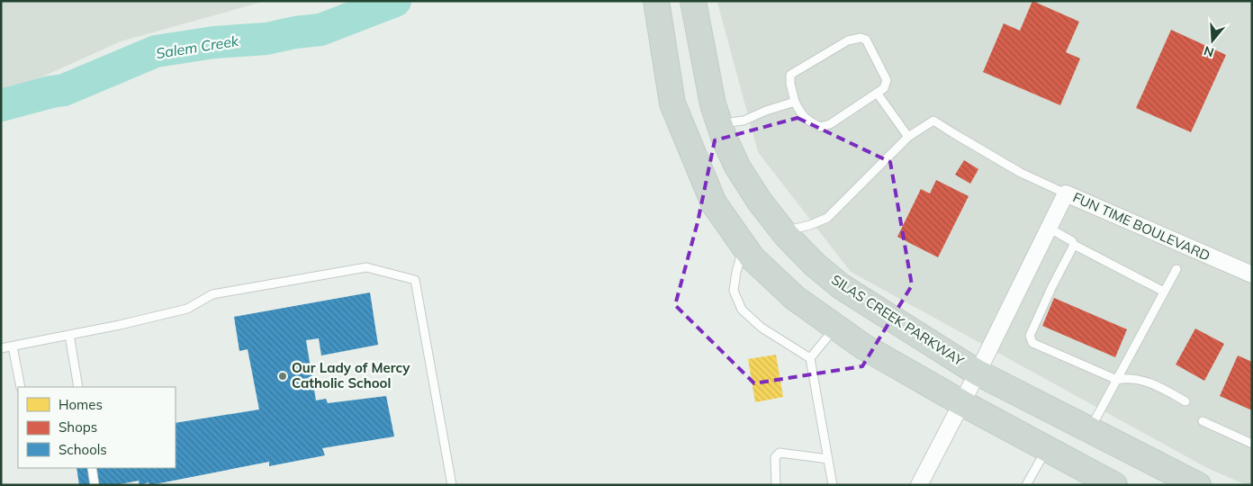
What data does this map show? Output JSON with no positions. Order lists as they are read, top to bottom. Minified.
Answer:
{"streets":{"main road":["SILAS CREEK PARKWAY"],"street":["FUN TIME BOULEVARD"]},"crossings":[["FUN TIME BOULEVARD","SILAS CREEK PARKWAY"]],"water":["Salem Creek"],"places":["Our Lady of Mercy Catholic School"],"legend":["Homes","Shops","Schools"],"north":"bottom"}
